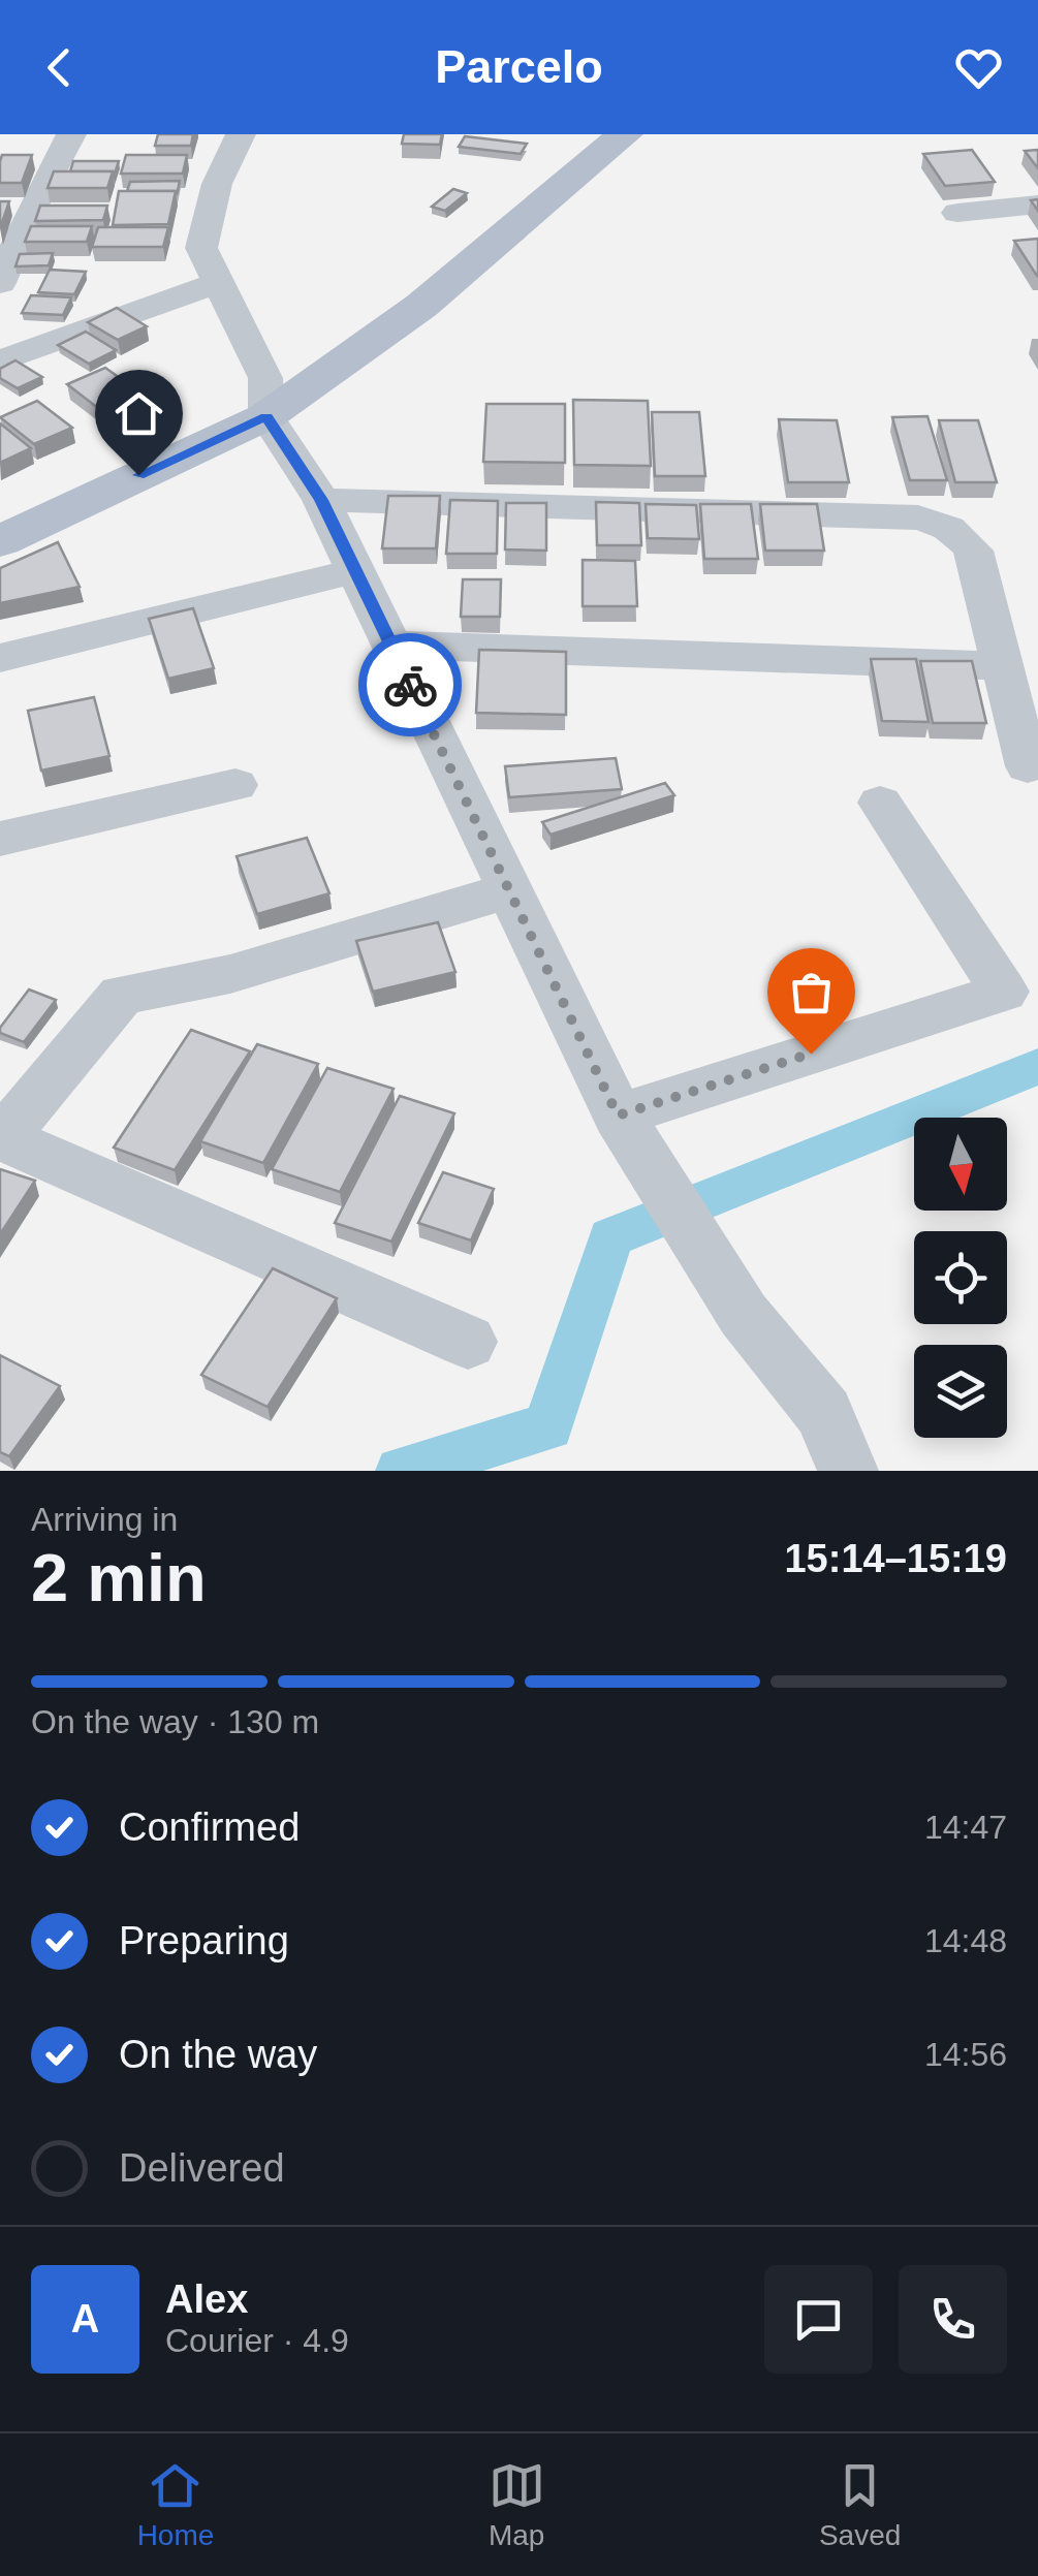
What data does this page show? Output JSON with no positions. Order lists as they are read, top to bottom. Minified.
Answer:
{"north":"bottom","page":{"header":"Parcelo","heading":["2 min","Arriving in","15:14–15:19"],"panel":["Alex","Courier · 4.9"],"bar":"On the way · 130 m","list":[["Confirmed","14:47"],["Preparing","14:48"],["On the way","14:56"],"Delivered"],"round":"A","tabs":["Home","Map","Saved"]}}
